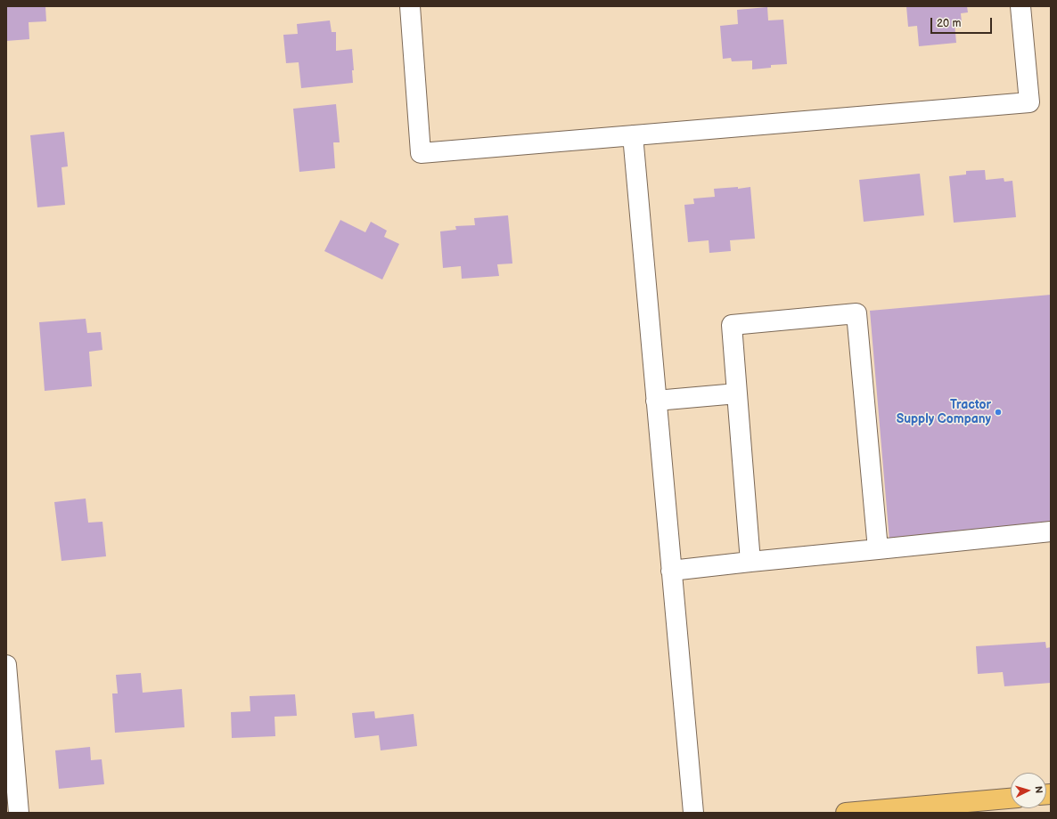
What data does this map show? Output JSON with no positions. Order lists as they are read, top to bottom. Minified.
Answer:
{"places":["Tractor Supply Company"],"scale_bar":"20 m","north":"right"}
